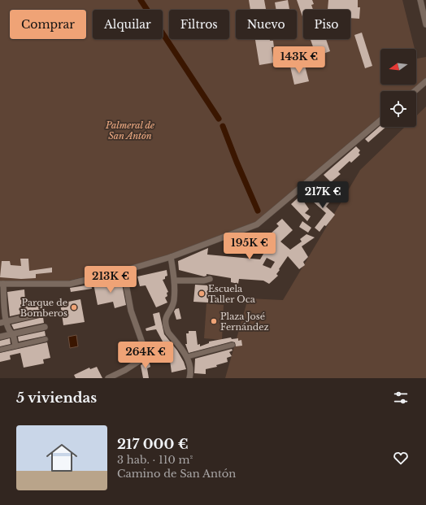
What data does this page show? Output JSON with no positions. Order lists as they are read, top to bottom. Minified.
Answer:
{"parks":["Palmeral de San Antón"],"places":["Escuela Taller Oca","Parque de Bomberos","Plaza José Fernández"],"north":"left","page":{"chip":["Comprar","Alquilar","Filtros","Nuevo","Piso"],"price":["143K €","217K €","195K €","213K €","264K €"],"heading":"5 viviendas","list":[{"name":"217 000 €","note":"3 hab. · 110 m² · Camino de San Antón"}]}}
